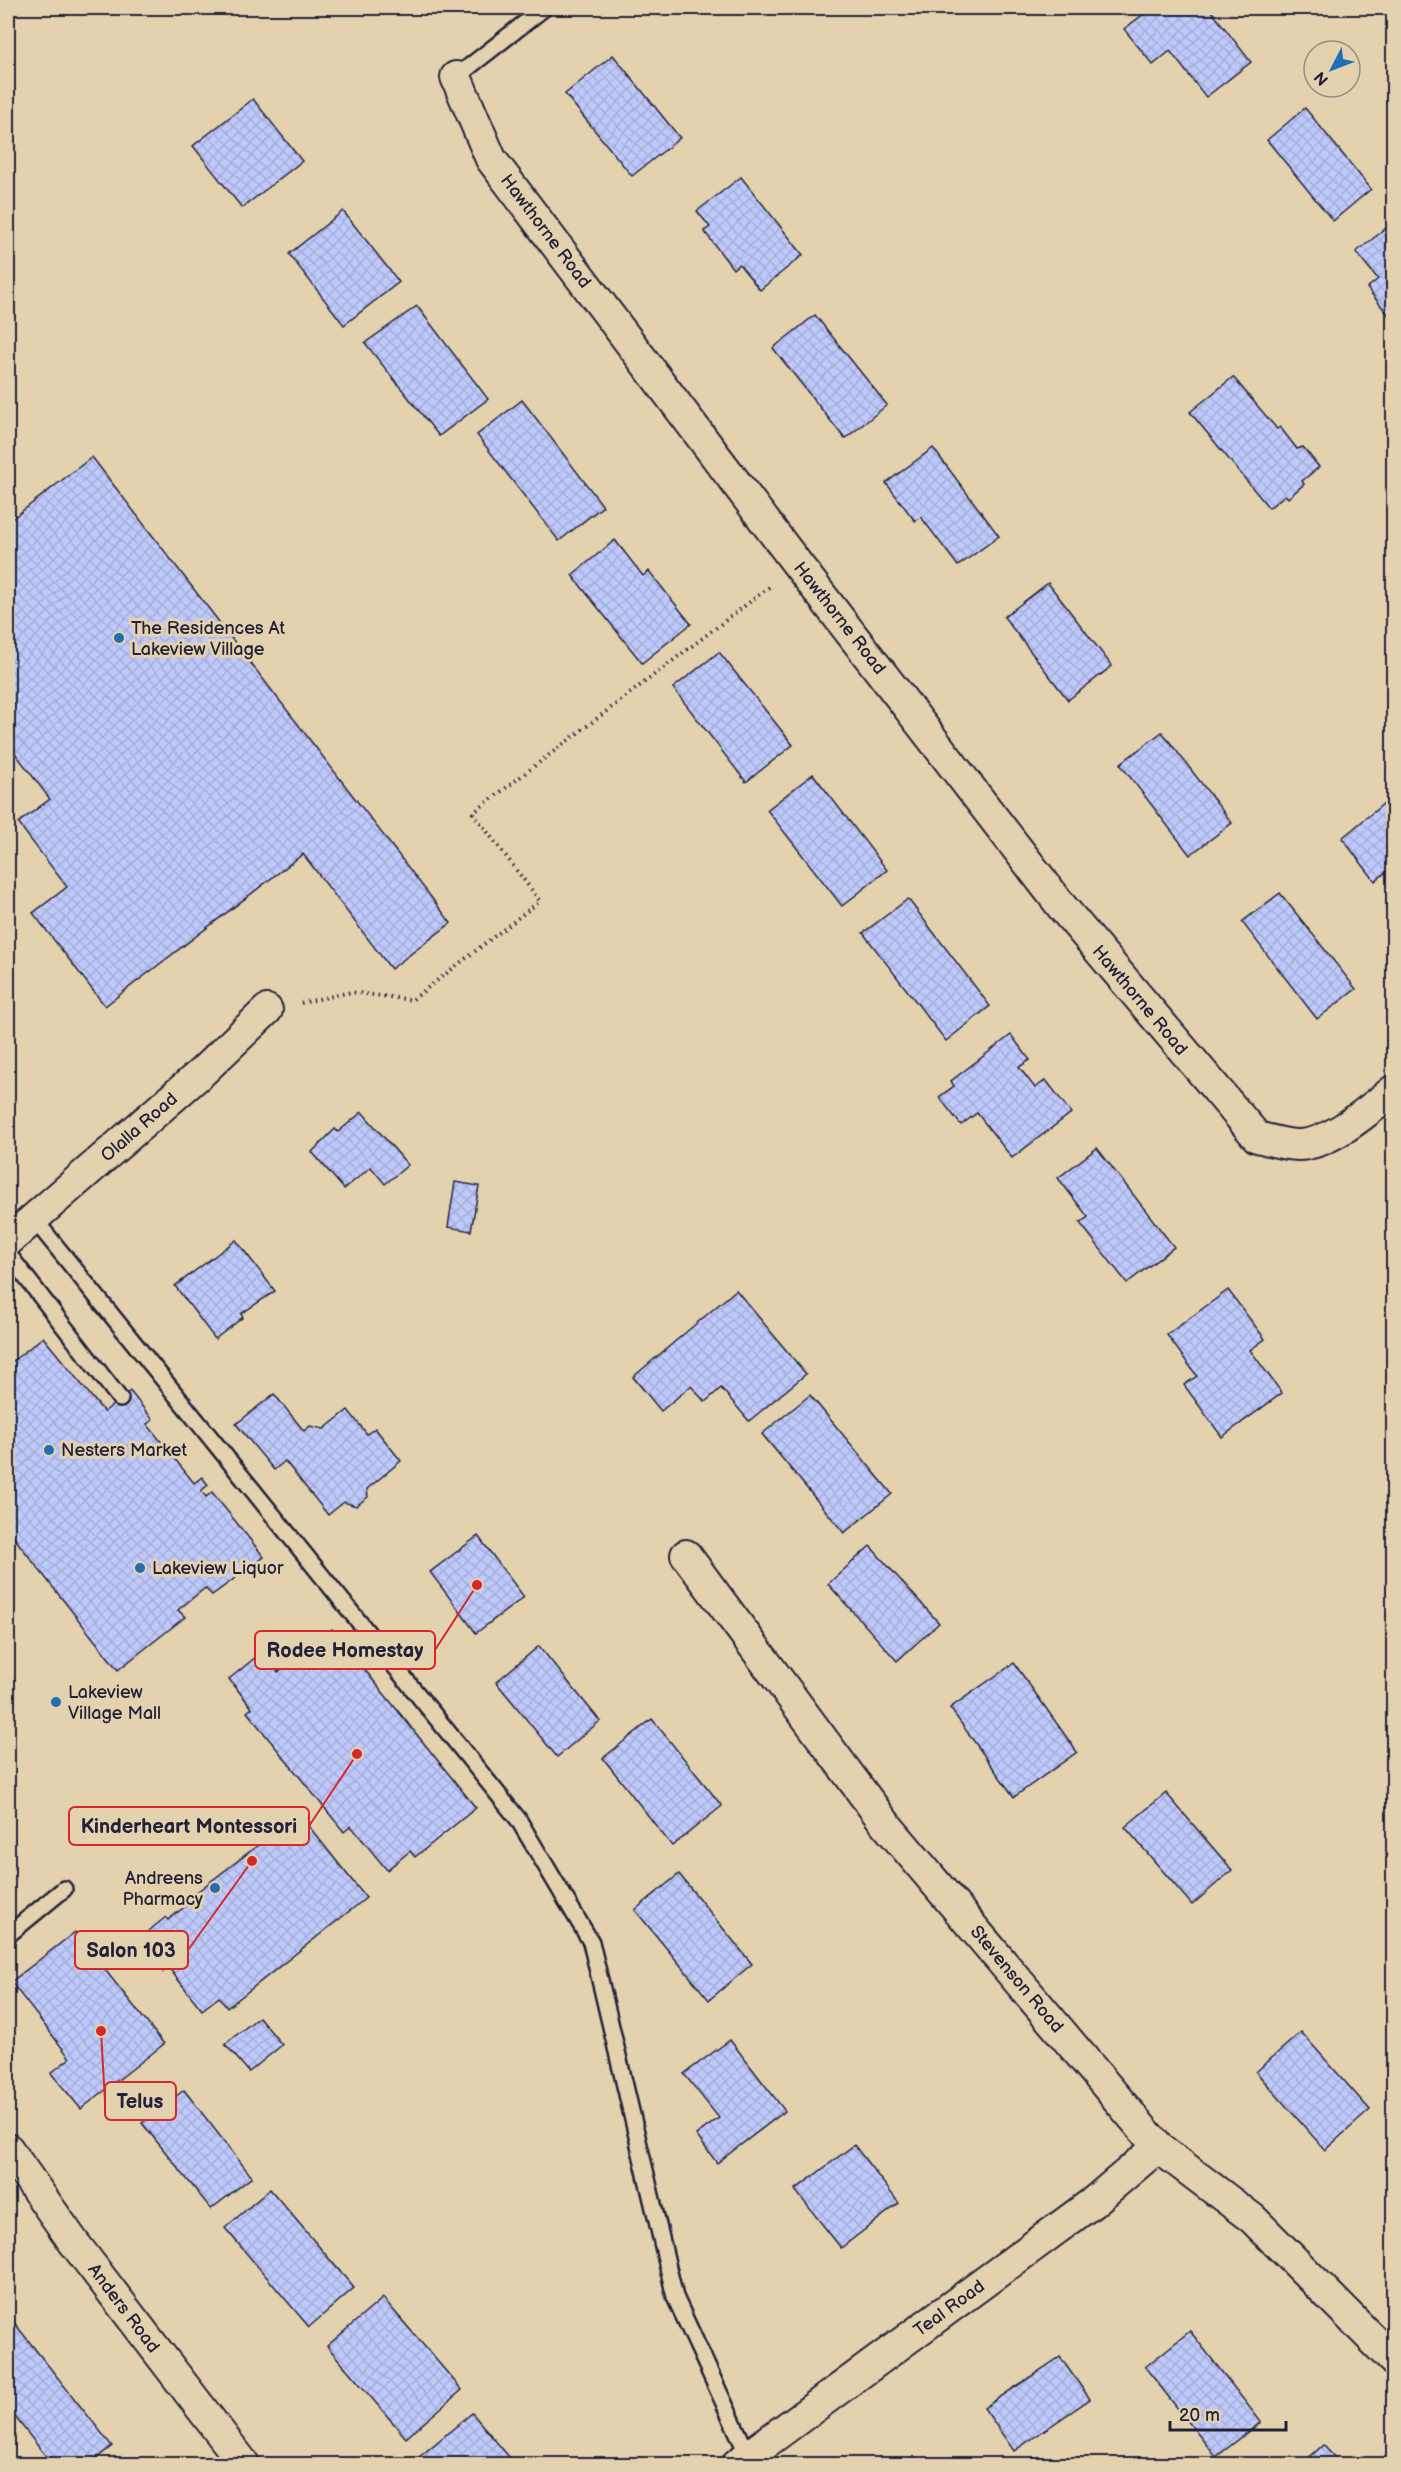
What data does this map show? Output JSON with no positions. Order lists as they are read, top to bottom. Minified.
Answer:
{"streets":{"street":["Hawthorne Road","Olalla Road","Stevenson Road","Anders Road","Teal Road"]},"crossings":[["Stevenson Road","Teal Road"]],"places":["The Residences At Lakeview Village","Nesters Market","Lakeview Liquor","Rodee Homestay","Lakeview Village Mall","Kinderheart Montessori","Salon 103","Andreens Pharmacy","Telus"],"scale_bar":"20 m","north":"bottom left"}
